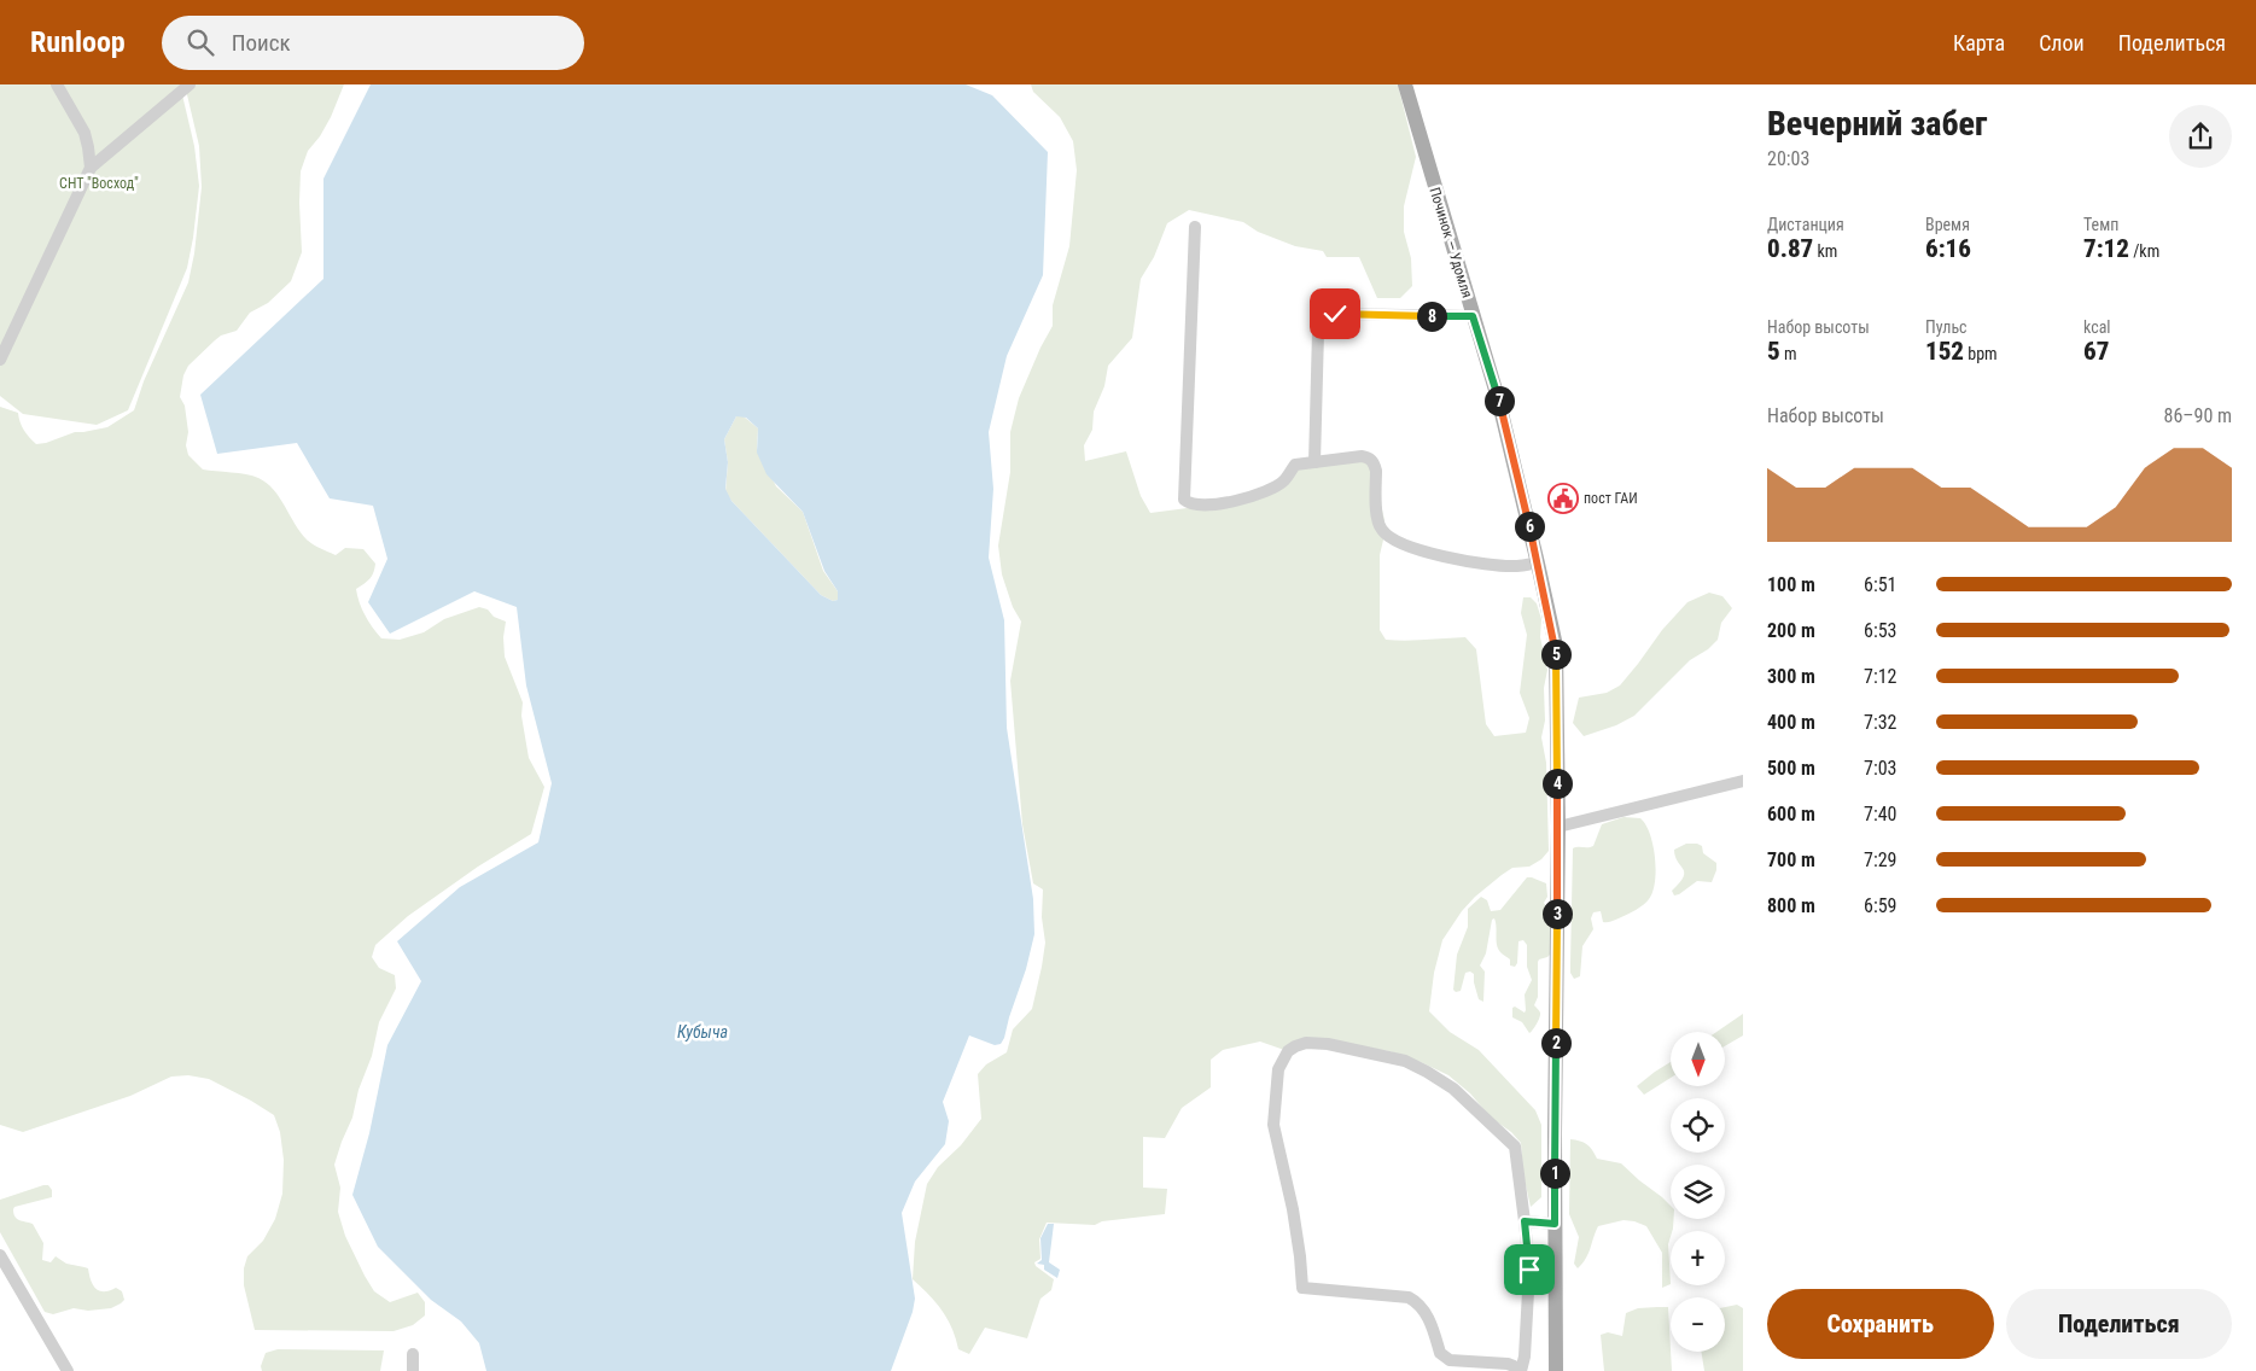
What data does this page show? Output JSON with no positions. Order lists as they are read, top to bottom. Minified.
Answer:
{"streets":{"main road":["Починок — Удомля"]},"water":["Кубыча"],"parks":["СНТ \"Восход\""],"places":{"public building":["пост ГАИ"]},"north":"bottom","page":{"header":"Runloop","search":"Поиск","nav":["Карта","Слои","Поделиться"],"heading":["Вечерний забег","20:03"],"stats":[["Дистанция","0.87 km"],["Время","6:16"],["Темп","7:12 /km"],["Набор высоты","5 m"],["Пульс","152 bpm"],["kcal","67"]],"pins":["8","7","6","5","4","3","2","1"],"chart":["Набор высоты","86–90 m"],"list":[{"name":"100 m","note":"6:51"},{"name":"200 m","note":"6:53"},{"name":"300 m","note":"7:12"},{"name":"400 m","note":"7:32"},{"name":"500 m","note":"7:03"},{"name":"600 m","note":"7:40"},{"name":"700 m","note":"7:29"},{"name":"800 m","note":"6:59"}],"map_buttons":["+","−"],"buttons":["Сохранить","Поделиться"]}}
